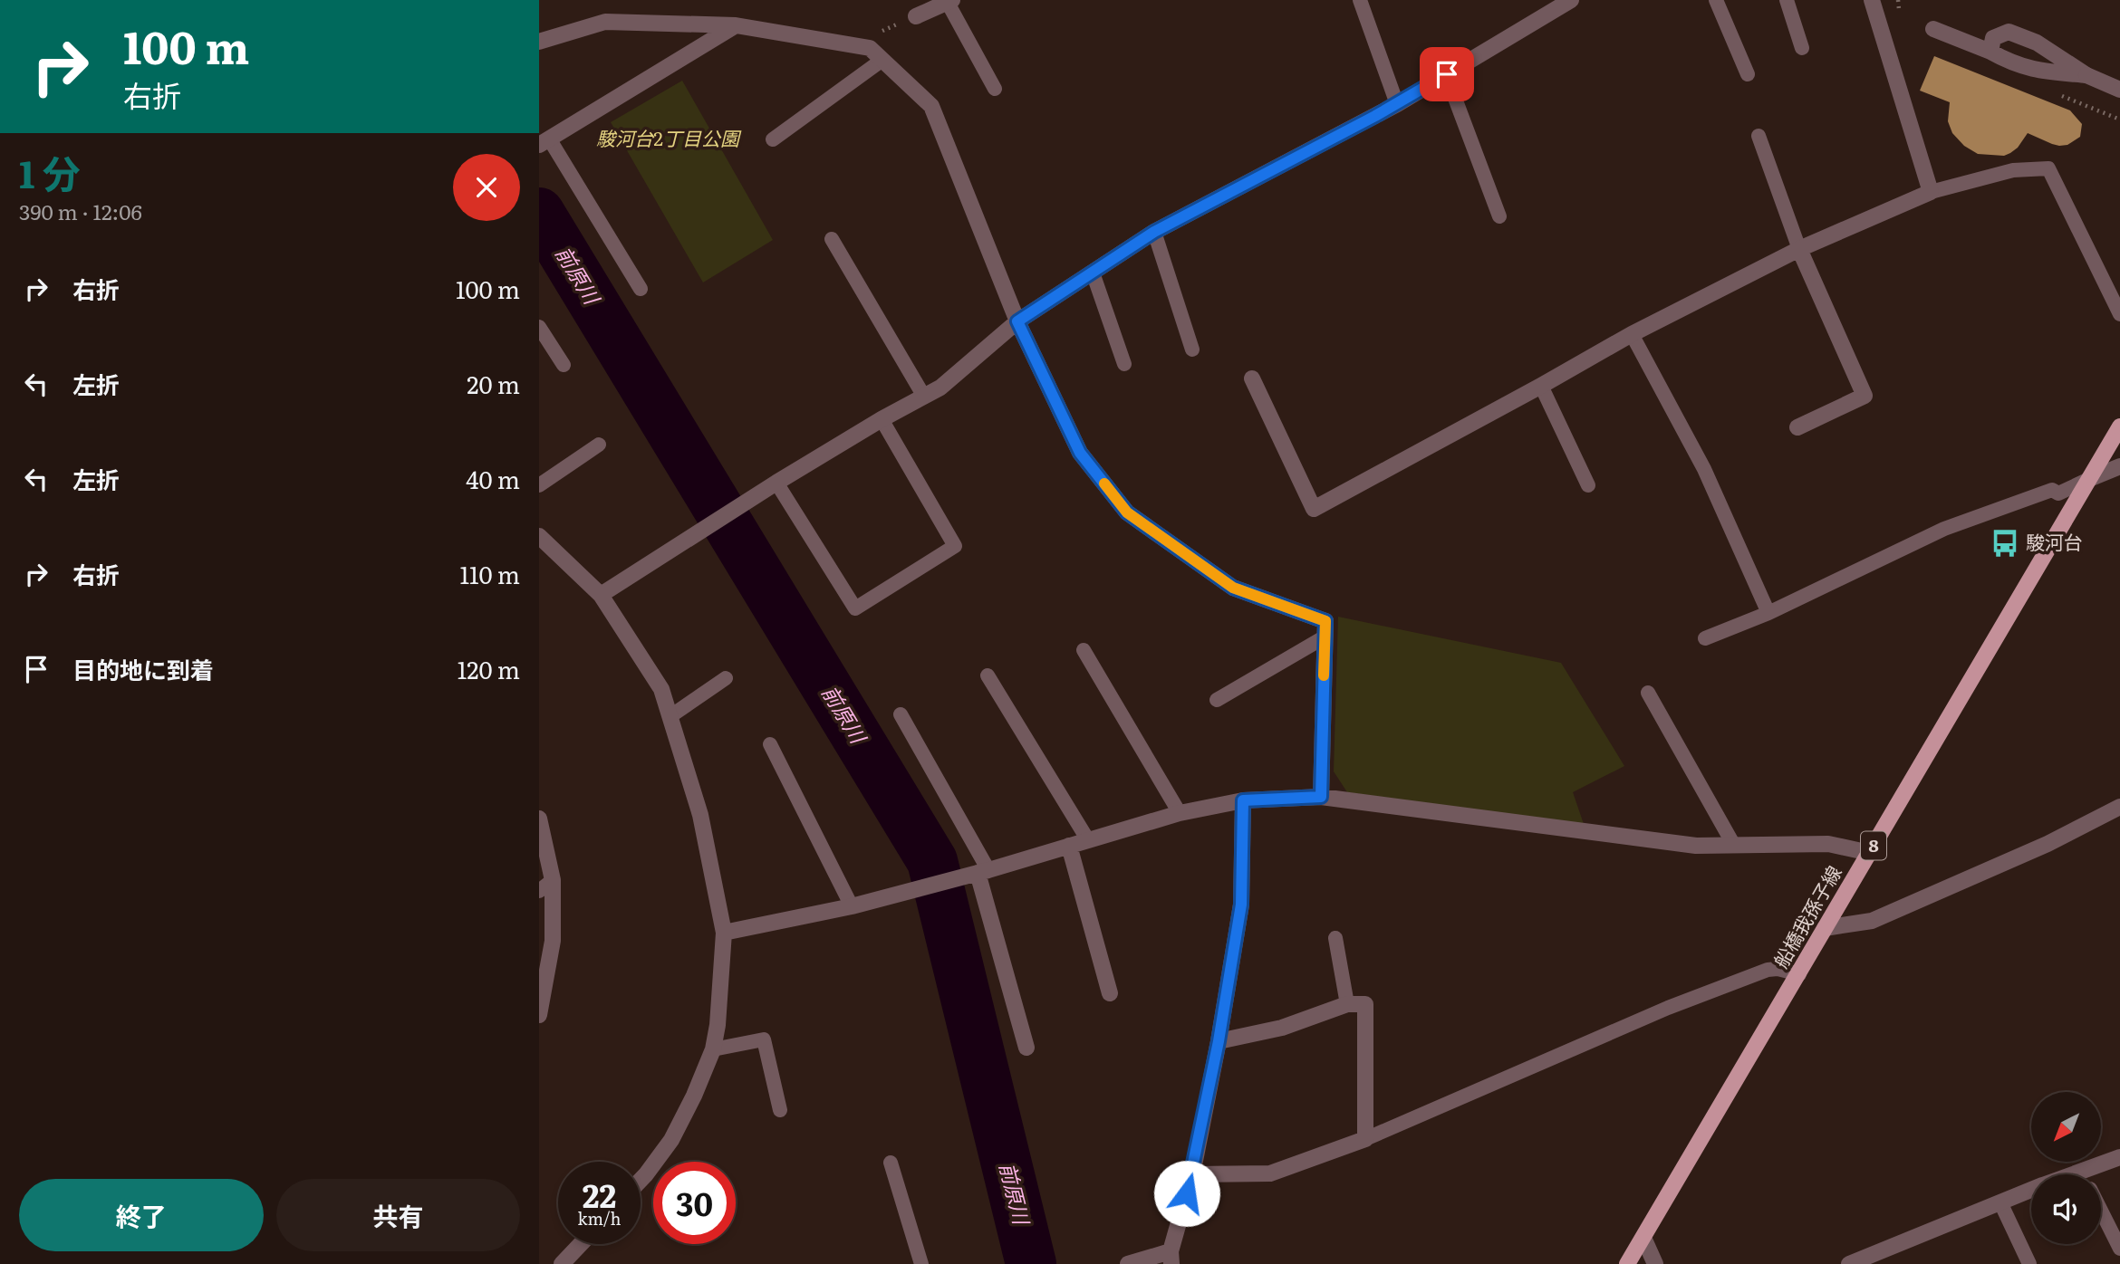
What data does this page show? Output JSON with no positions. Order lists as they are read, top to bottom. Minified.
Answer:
{"streets":{"main road":["8","船橋我孫子線"]},"water":["前原川"],"parks":["駿河台2丁目公園"],"places":{"bus stop":["駿河台"]},"north":"bottom left","page":{"turn":["100 m","右折"],"heading":["1 分","390 m · 12:06"],"list":[{"name":"右折","value":"100 m"},{"name":"左折","value":"20 m"},{"name":"左折","value":"40 m"},{"name":"右折","value":"110 m"},{"name":"目的地に到着","value":"120 m"}],"speed":"22 km/h","limit":"30","buttons":["終了","共有"]}}
